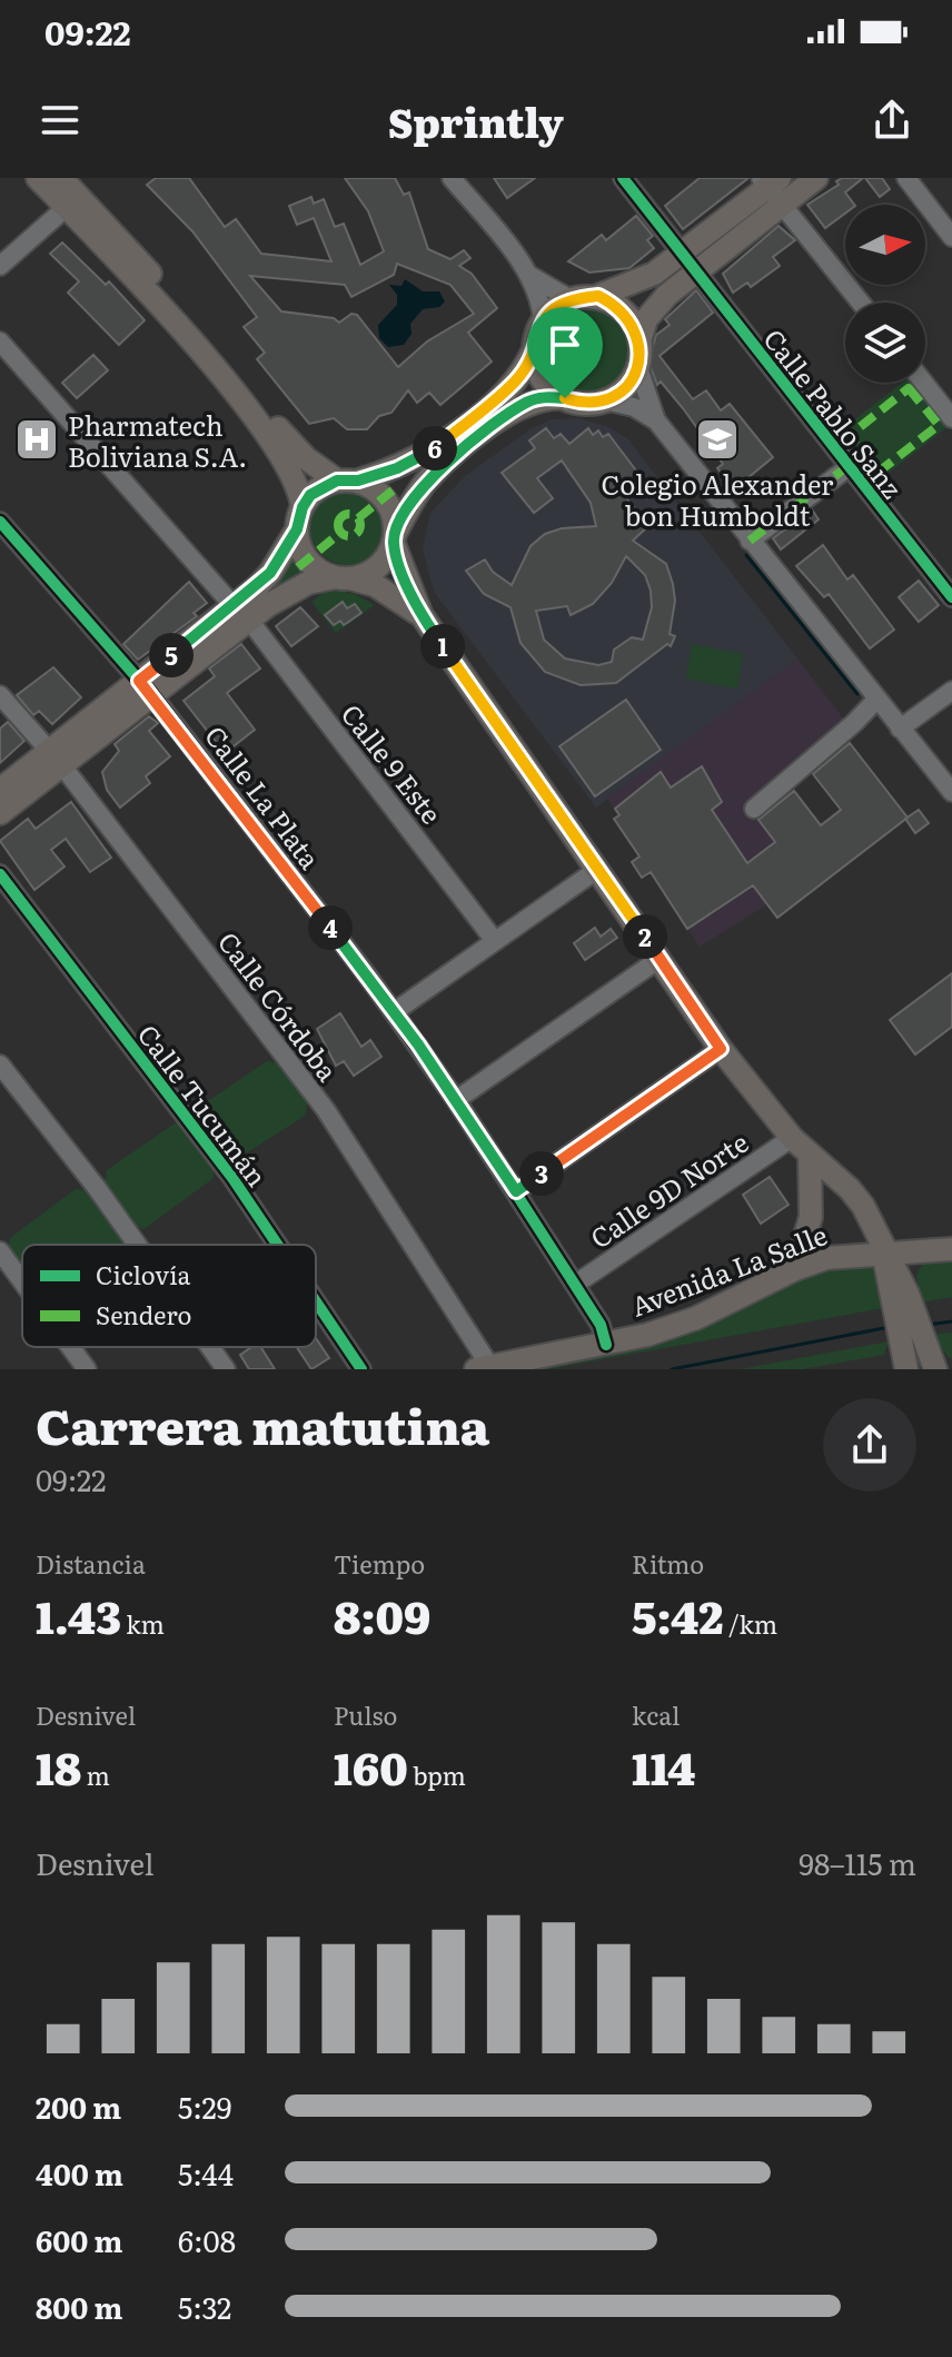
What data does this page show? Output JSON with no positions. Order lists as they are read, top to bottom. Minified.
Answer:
{"streets":{"main road":["Avenida La Salle"],"street":["Calle Pablo Sanz","Calle 9 Este","Calle La Plata","Calle Córdoba","Calle Tucumán","Calle 9D Norte"]},"crossings":[["Calle La Plata","Calle 9D Norte"],["Calle La Plata","Avenida La Salle"],["Calle Córdoba","Avenida La Salle"]],"places":{"hospital":["Pharmatech Boliviana S.A."],"school or university":["Colegio Alexander bon Humboldt"]},"legend":["Ciclovía","Sendero"],"north":"right","page":{"status":"09:22","header":"Sprintly","pins":["6","1","5","4","2","3"],"heading":["Carrera matutina","09:22"],"stats":[["Distancia","1.43 km"],["Tiempo","8:09"],["Ritmo","5:42 /km"],["Desnivel","18 m"],["Pulso","160 bpm"],["kcal","114"]],"chart":["Desnivel","98–115 m"],"list":[{"name":"200 m","note":"5:29"},{"name":"400 m","note":"5:44"},{"name":"600 m","note":"6:08"},{"name":"800 m","note":"5:32"}]}}
